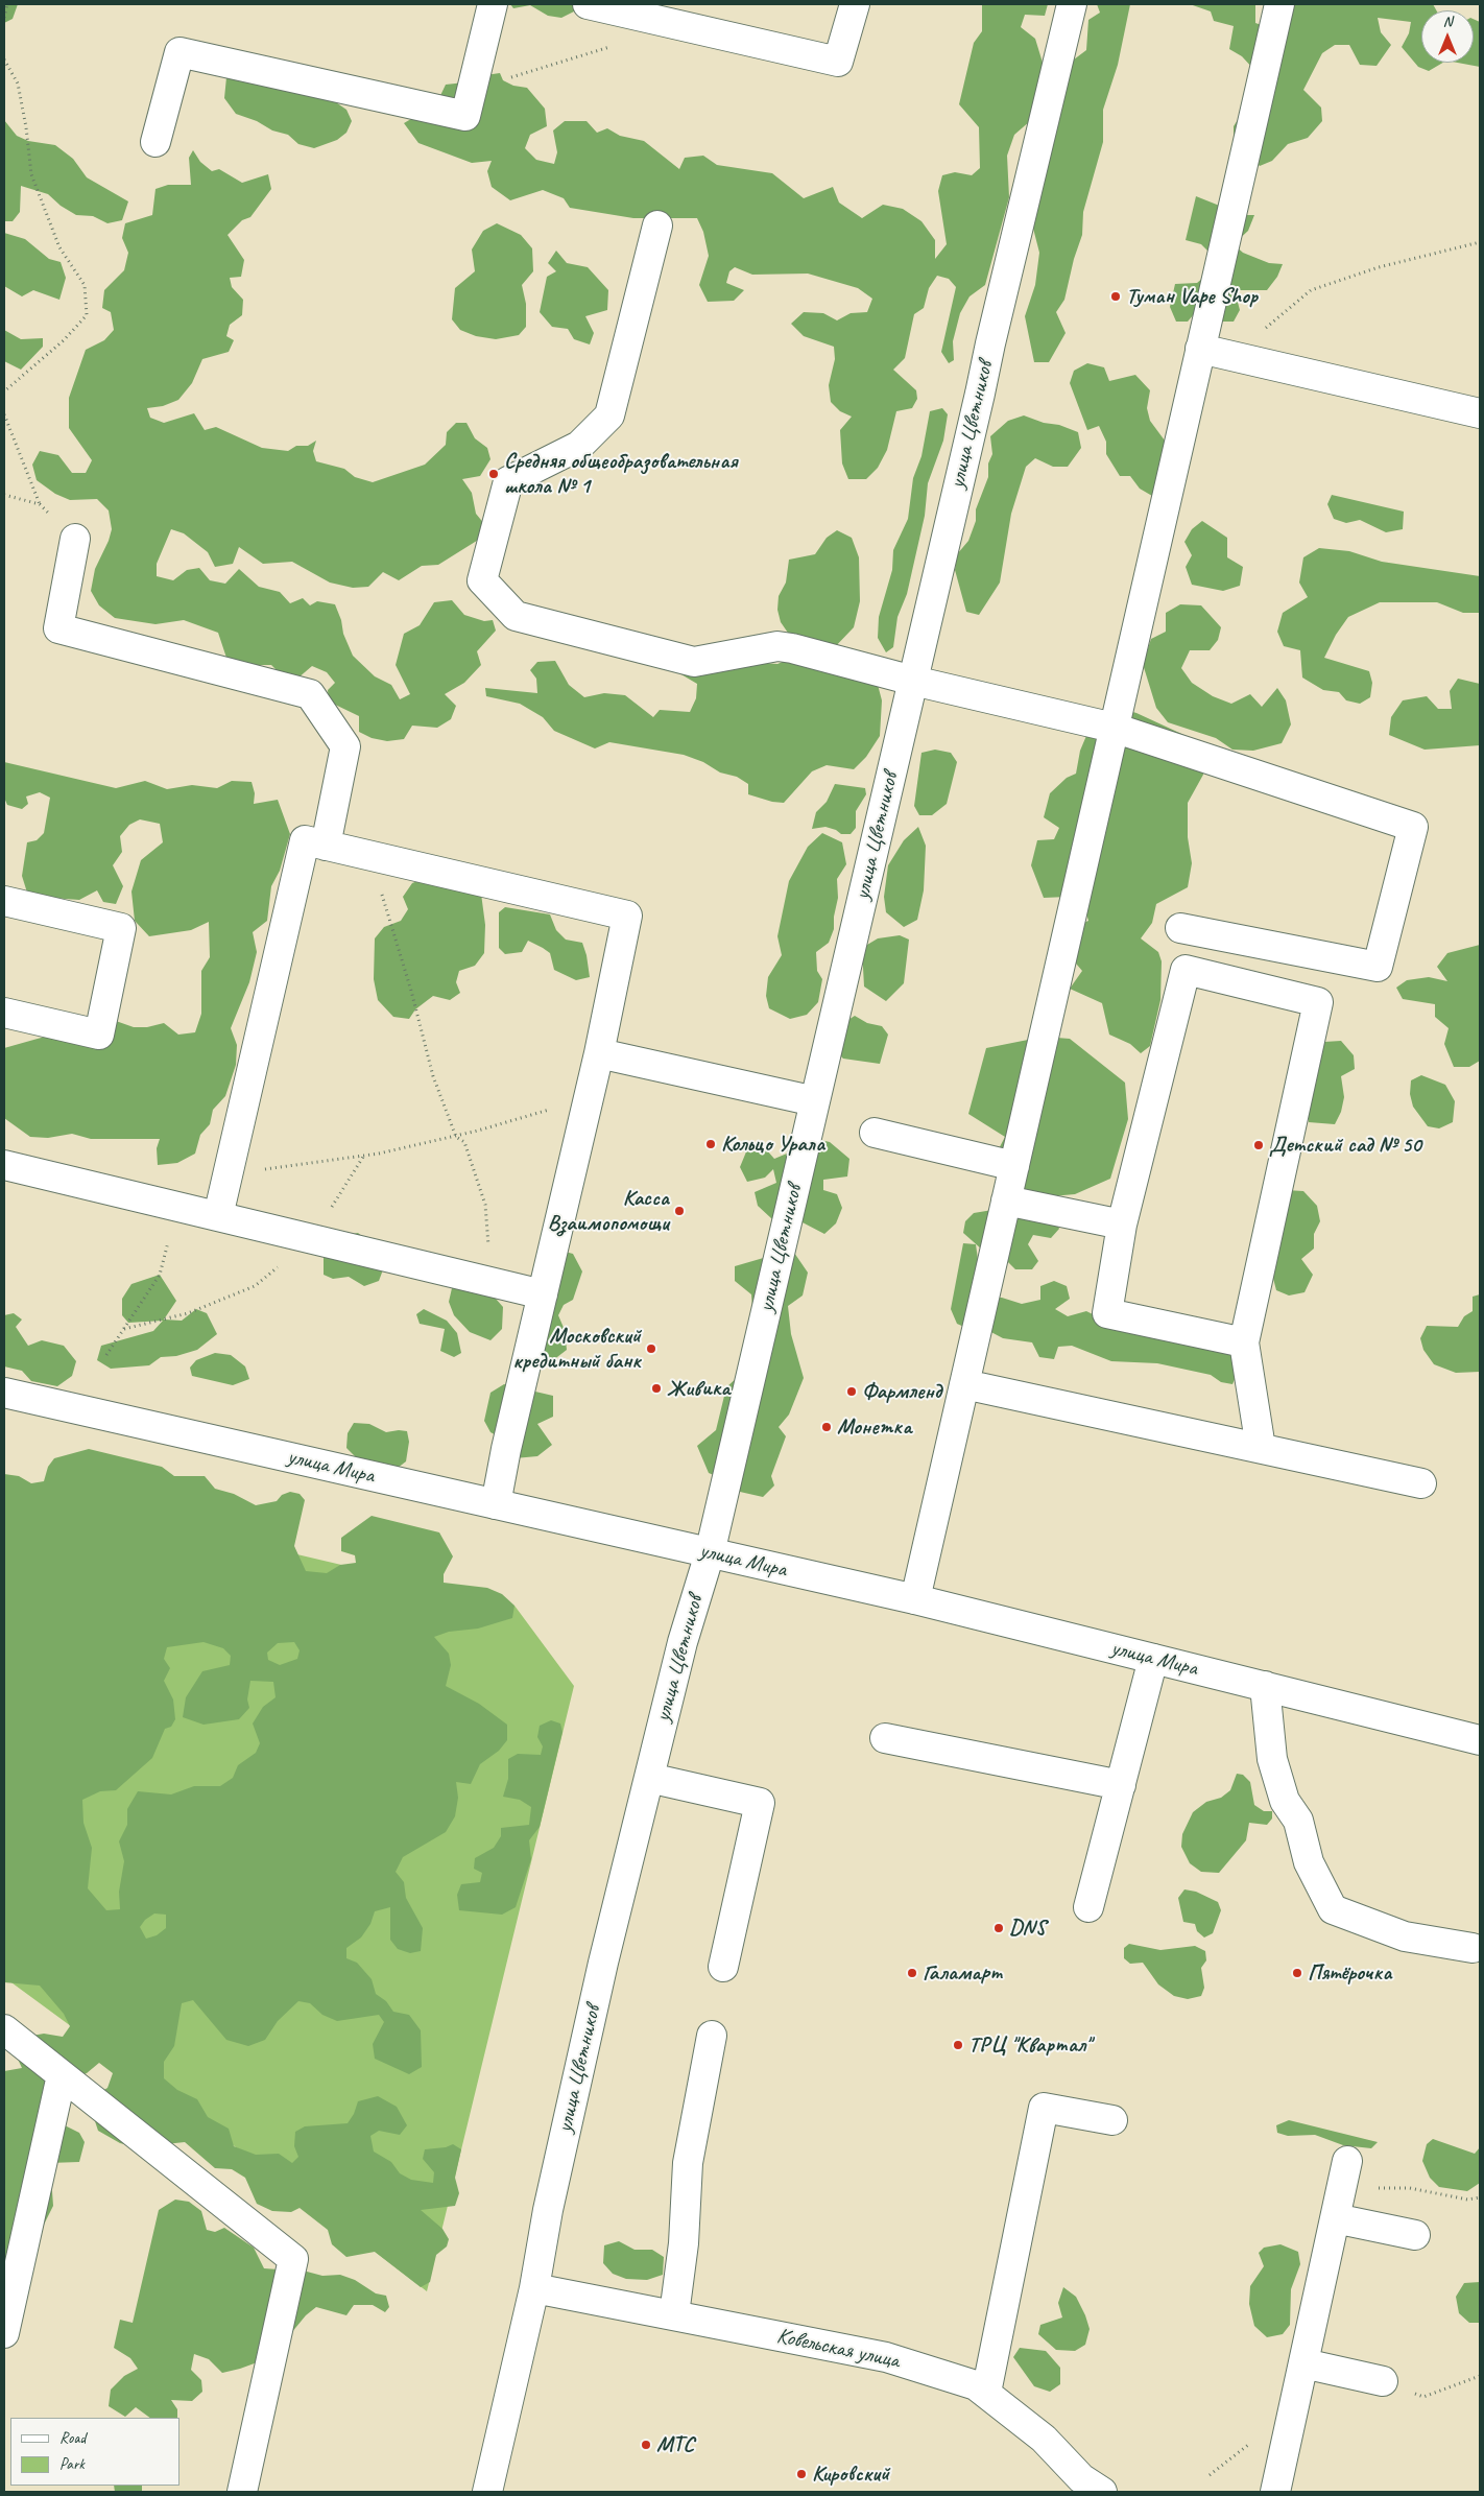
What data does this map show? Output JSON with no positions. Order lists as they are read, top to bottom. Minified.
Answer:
{"streets":{"street":["улица Цветников","улица Мира","Ковельская улица"]},"crossings":[["улица Цветников","улица Мира"],["улица Цветников","Ковельская улица"]],"places":["Туман Vape Shop","Средняя общеобразовательная школа № 1","Кольцо Урала","Детский сад № 50","Касса Взаимопомощи","Московский кредитный банк","Живика","Фармленд","Монетка","DNS","Галамарт","Пятёрочка","ТРЦ \"Квартал\"","МТС","Кировский"],"legend":["Road","Park"],"north":"top"}
